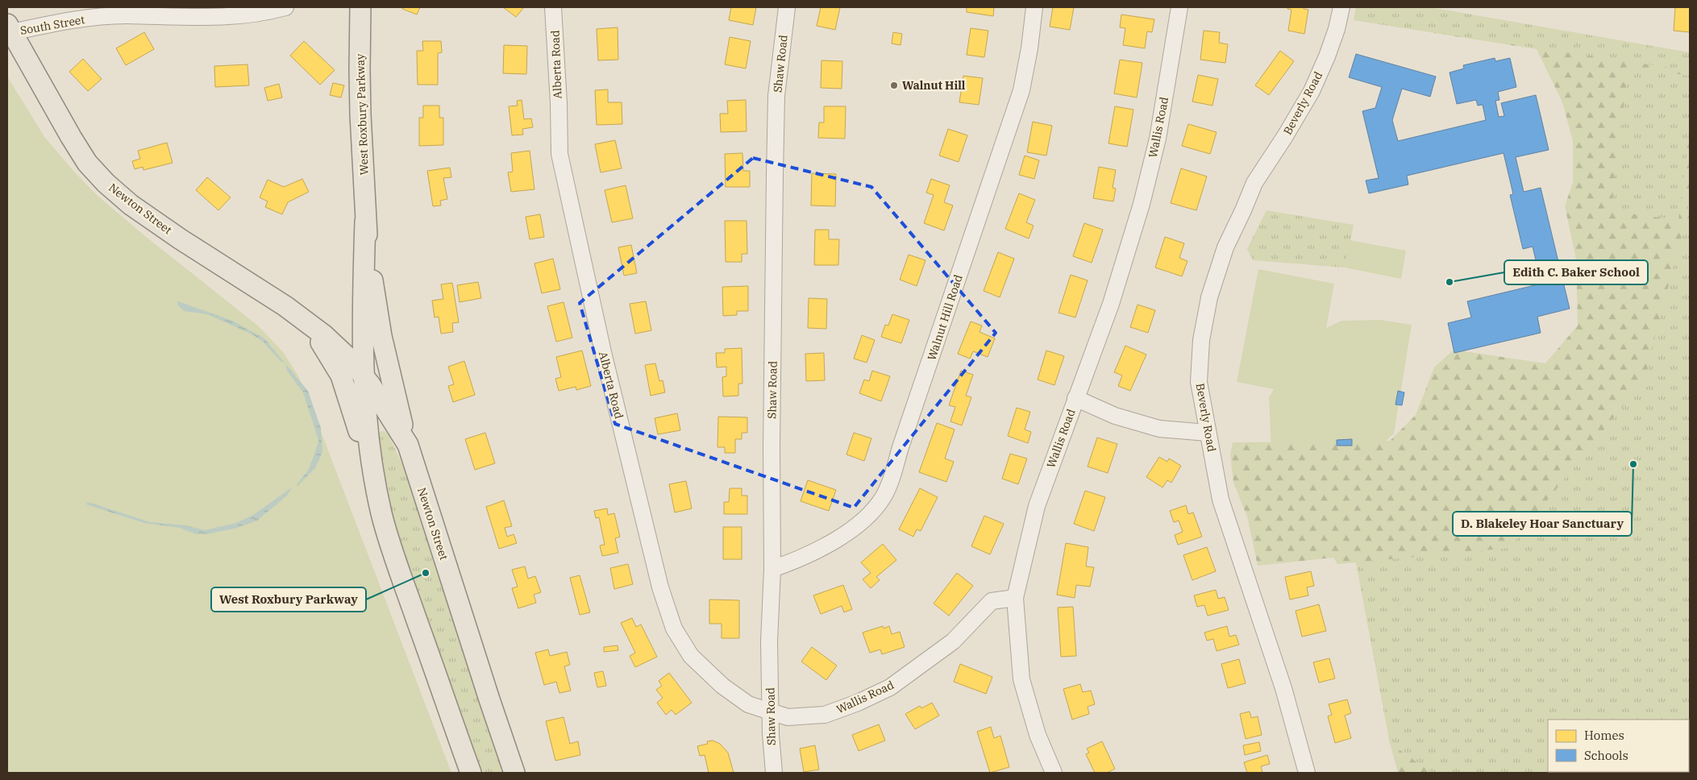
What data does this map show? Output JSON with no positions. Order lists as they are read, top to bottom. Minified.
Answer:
{"streets":{"main road":["West Roxbury Parkway","Newton Street"],"street":["South Street","Shaw Road","Alberta Road","Beverly Road","Wallis Road","Walnut Hill Road"]},"crossings":[["South Street","Newton Street"],["Shaw Road","Alberta Road"],["Shaw Road","Wallis Road"],["Shaw Road","Walnut Hill Road"],["Alberta Road","Wallis Road"],["West Roxbury Parkway","Newton Street"]],"places":["Walnut Hill","Edith C. Baker School","D. Blakeley Hoar Sanctuary","West Roxbury Parkway"],"legend":["Homes","Schools"]}
